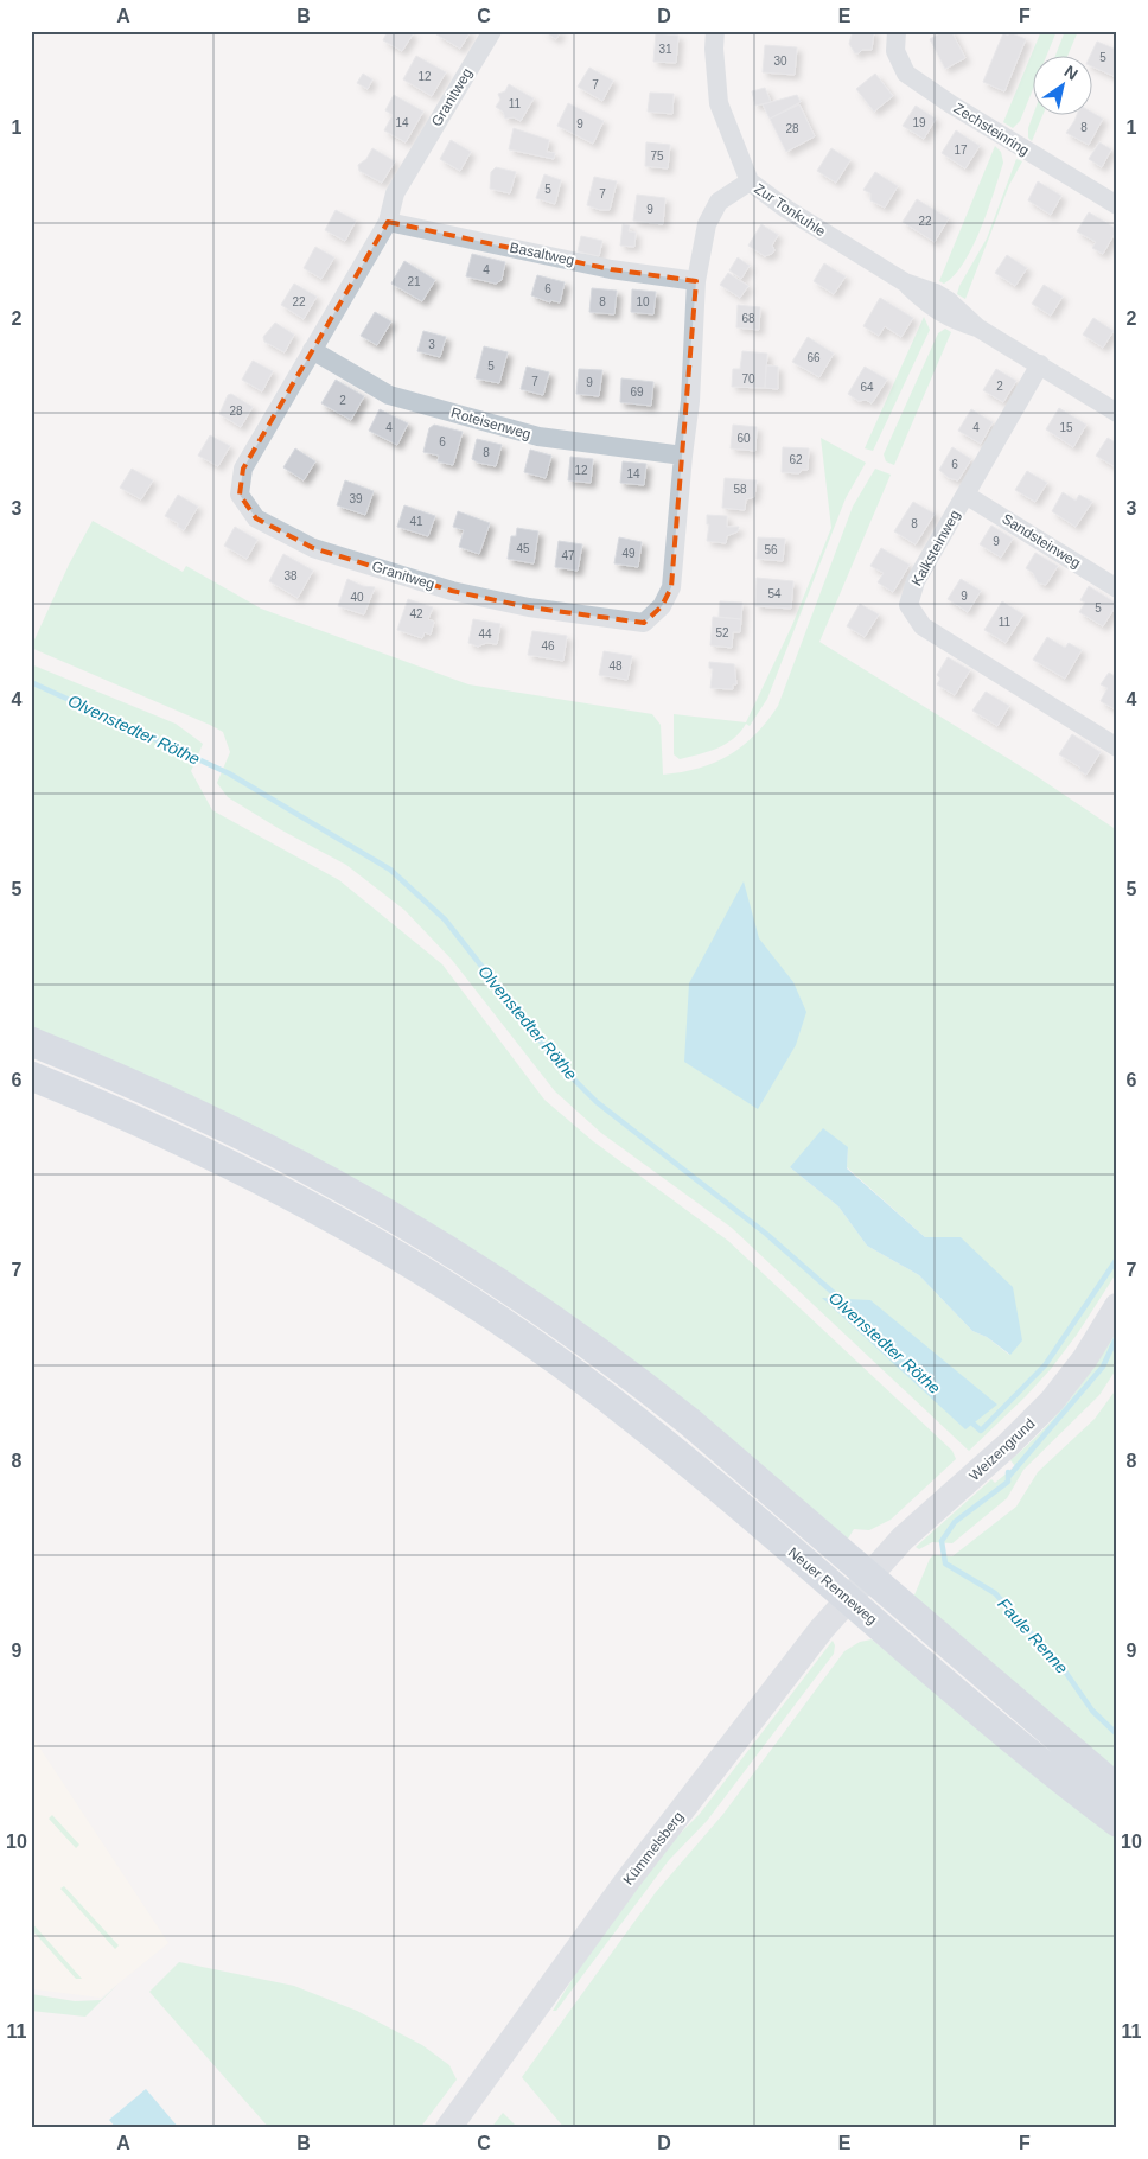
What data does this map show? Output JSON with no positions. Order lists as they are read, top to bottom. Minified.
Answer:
{"streets":{"main road":["Weizengrund","Neuer Renneweg","Kümmelsberg"],"street":["Granitweg","Zechsteinring","Zur Tonkuhle","Basaltweg","Roteisenweg","Sandsteinweg","Kalksteinweg"]},"crossings":[["Granitweg","Zur Tonkuhle"],["Granitweg","Basaltweg"],["Granitweg","Roteisenweg"],["Zur Tonkuhle","Kalksteinweg"],["Sandsteinweg","Kalksteinweg"],["Weizengrund","Kümmelsberg"],["Neuer Renneweg","Kümmelsberg"]],"water":["Olvenstedter Röthe","Faule Renne"],"house_numbers":["31","5","30","12","7","11","14","19","9","8","28","17","75","5","7","9","22","4","21","6","22","8","10","68","3","66","5","70","7","9","2","64","69","2","28","4","4","15","60","6","8","62","6","12","14","58","39","41","8","9","45","56","49","47","38","54","9","40","5","42","11","52","44","46","48"],"north":"top right","grid":{"columns":["A","B","C","D","E","F"],"rows":["1","2","3","4","5","6","7","8","9","10","11"]}}
